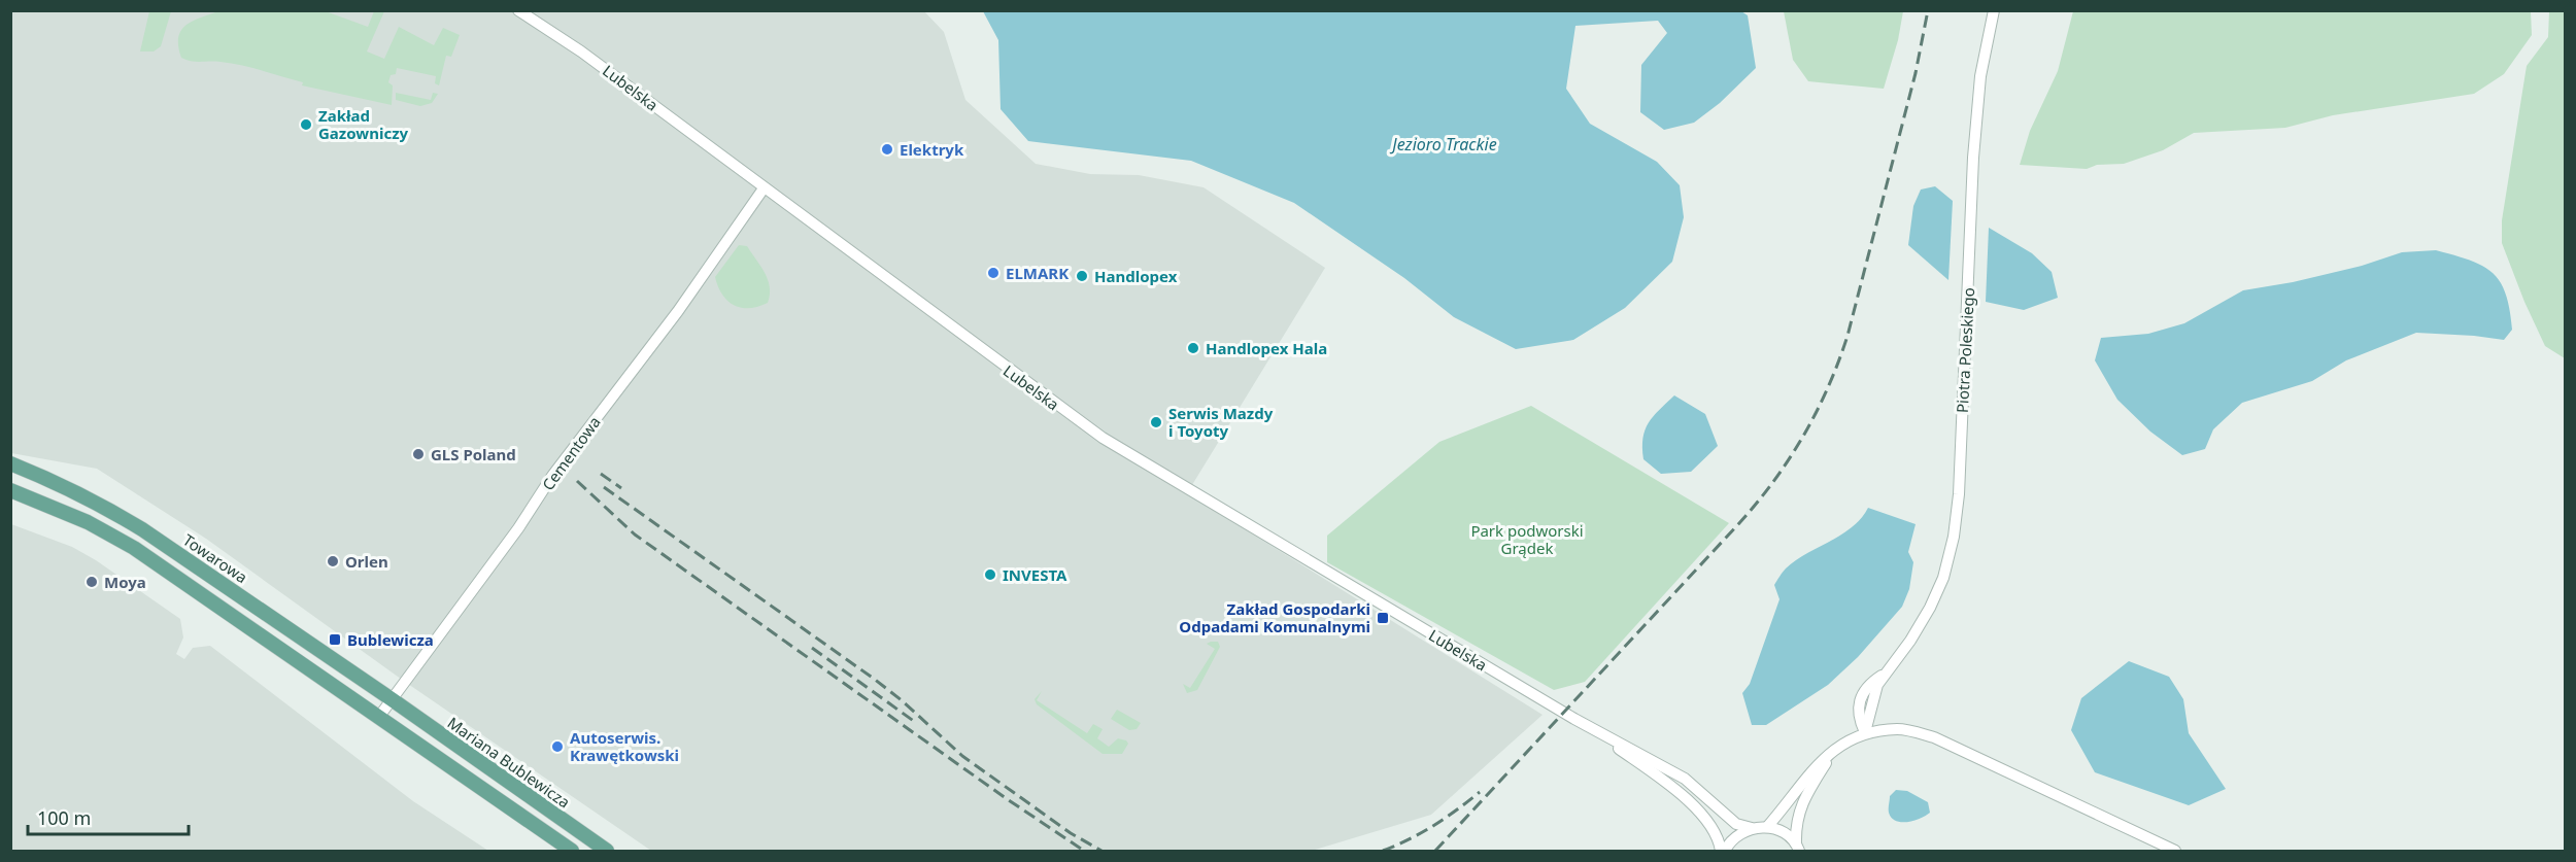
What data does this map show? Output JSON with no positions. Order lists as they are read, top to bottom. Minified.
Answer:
{"streets":{"main road":["Towarowa","Mariana Bublewicza"],"street":["Lubelska","Piotra Poleskiego","Cementowa"]},"crossings":[["Lubelska","Cementowa"],["Cementowa","Towarowa"],["Cementowa","Mariana Bublewicza"],["Towarowa","Mariana Bublewicza"]],"water":["Jezioro Trackie"],"parks":["Park podworski Grądek"],"places":{"other":["Zakład Gazowniczy","Elektryk","ELMARK","Handlopex","Handlopex Hala","Serwis Mazdy i Toyoty","GLS Poland","Orlen","INVESTA","Moya","Autoserwis. Krawętkowski"],"transit":["Zakład Gospodarki Odpadami Komunalnymi","Bublewicza"]},"scale_bar":"100 m"}
